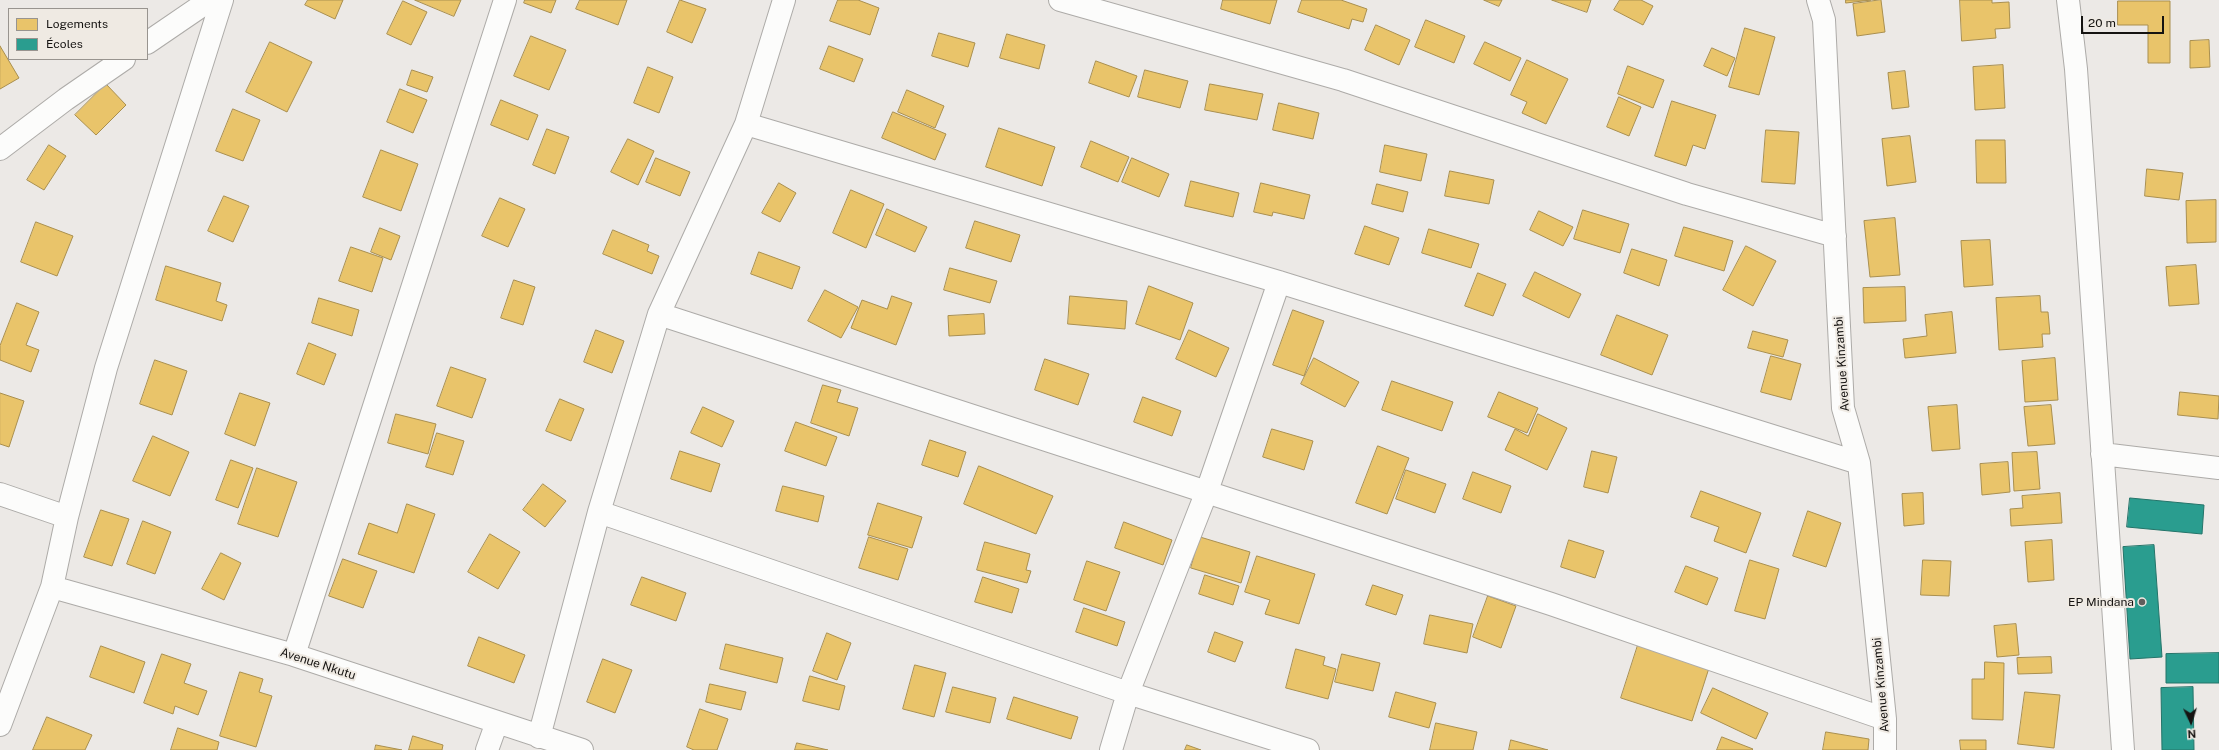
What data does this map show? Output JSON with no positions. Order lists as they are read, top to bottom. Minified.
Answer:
{"streets":{"street":["Avenue Kinzambi","Avenue Nkutu"]},"places":["EP Mindana"],"legend":["Logements","Écoles"],"scale_bar":"20 m","north":"bottom"}
